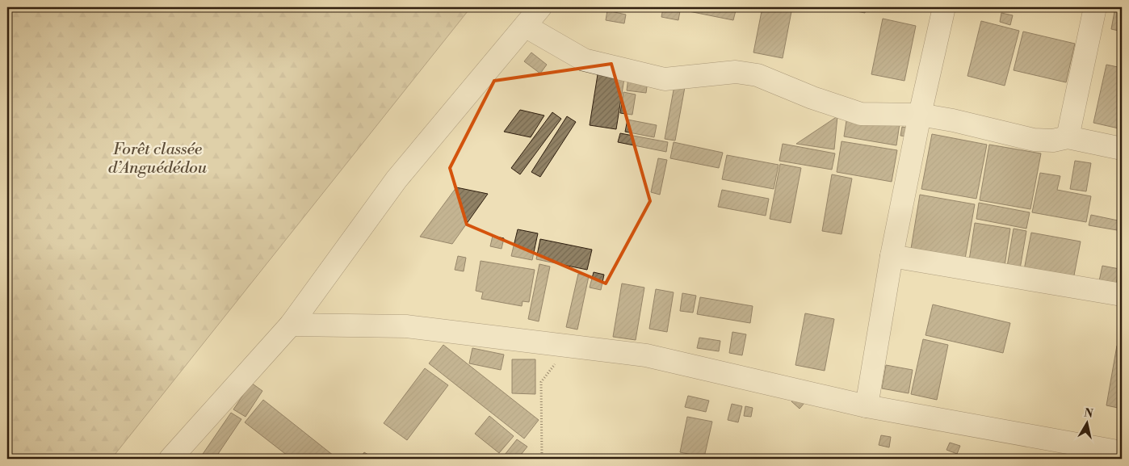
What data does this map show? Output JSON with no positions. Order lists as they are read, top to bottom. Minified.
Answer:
{"parks":["Forêt classée d’Anguédédou"],"north":"top"}
